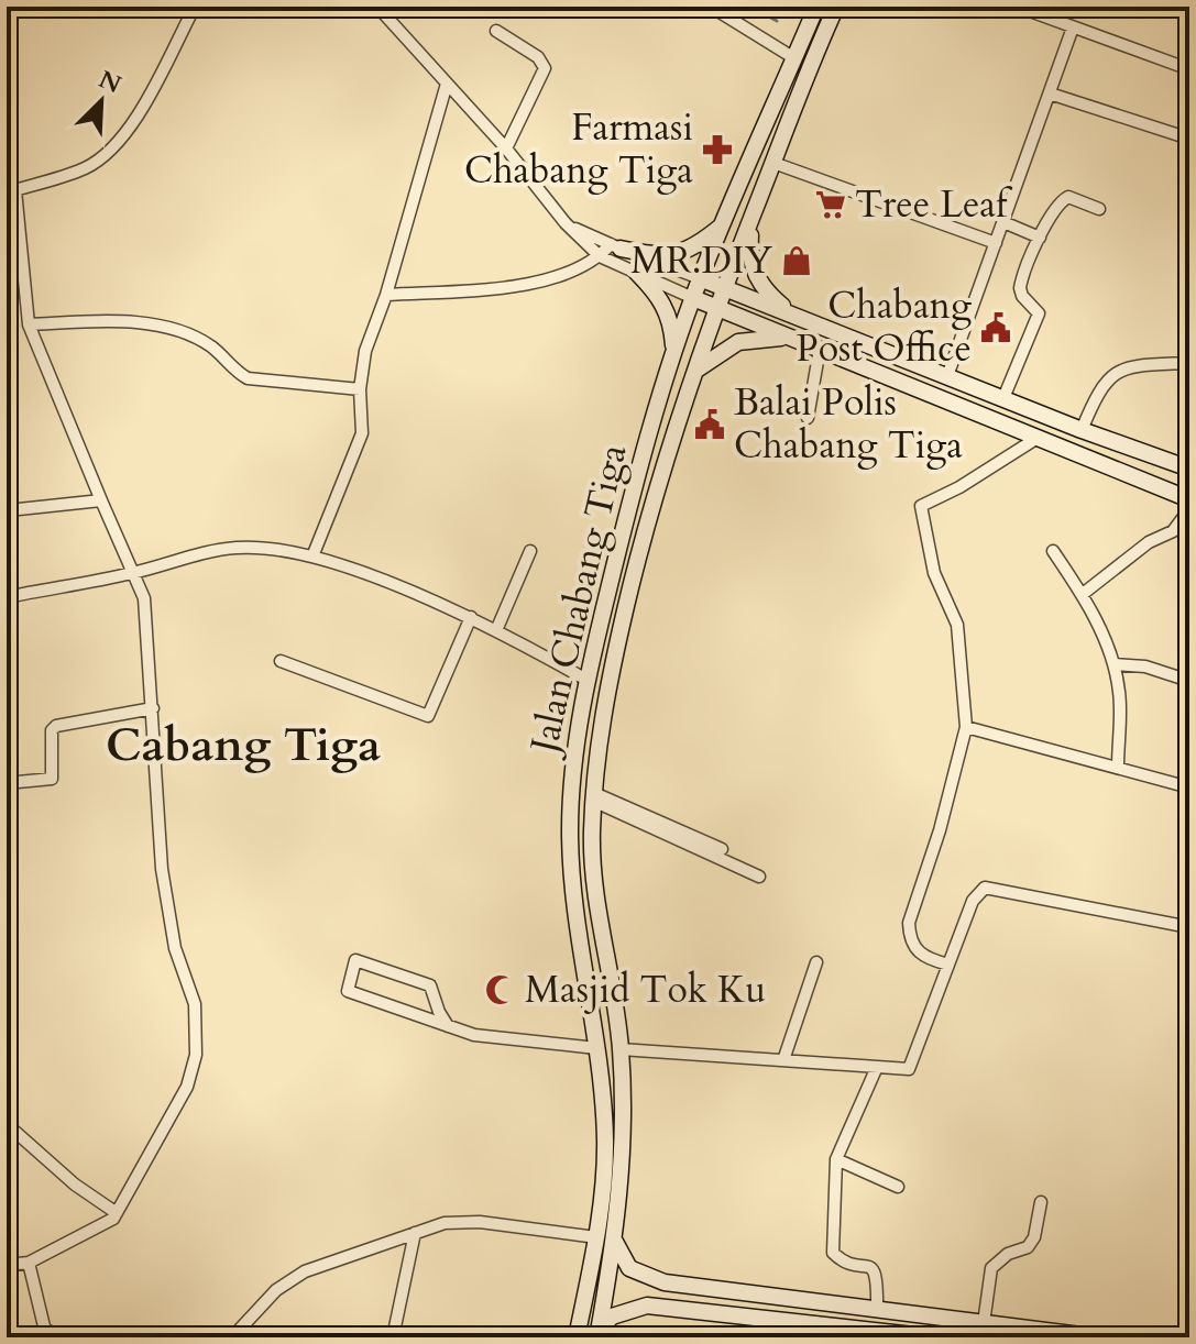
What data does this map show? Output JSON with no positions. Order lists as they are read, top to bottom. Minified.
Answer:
{"streets":{"main road":["Jalan Chabang Tiga"]},"districts":["Cabang Tiga"],"places":{"pharmacy":["Farmasi Chabang Tiga"],"supermarket":["Tree Leaf"],"shop":["MR.DIY"],"public building":["Chabang Post Office","Balai Polis Chabang Tiga"],"mosque":["Masjid Tok Ku"]},"north":"top right"}
